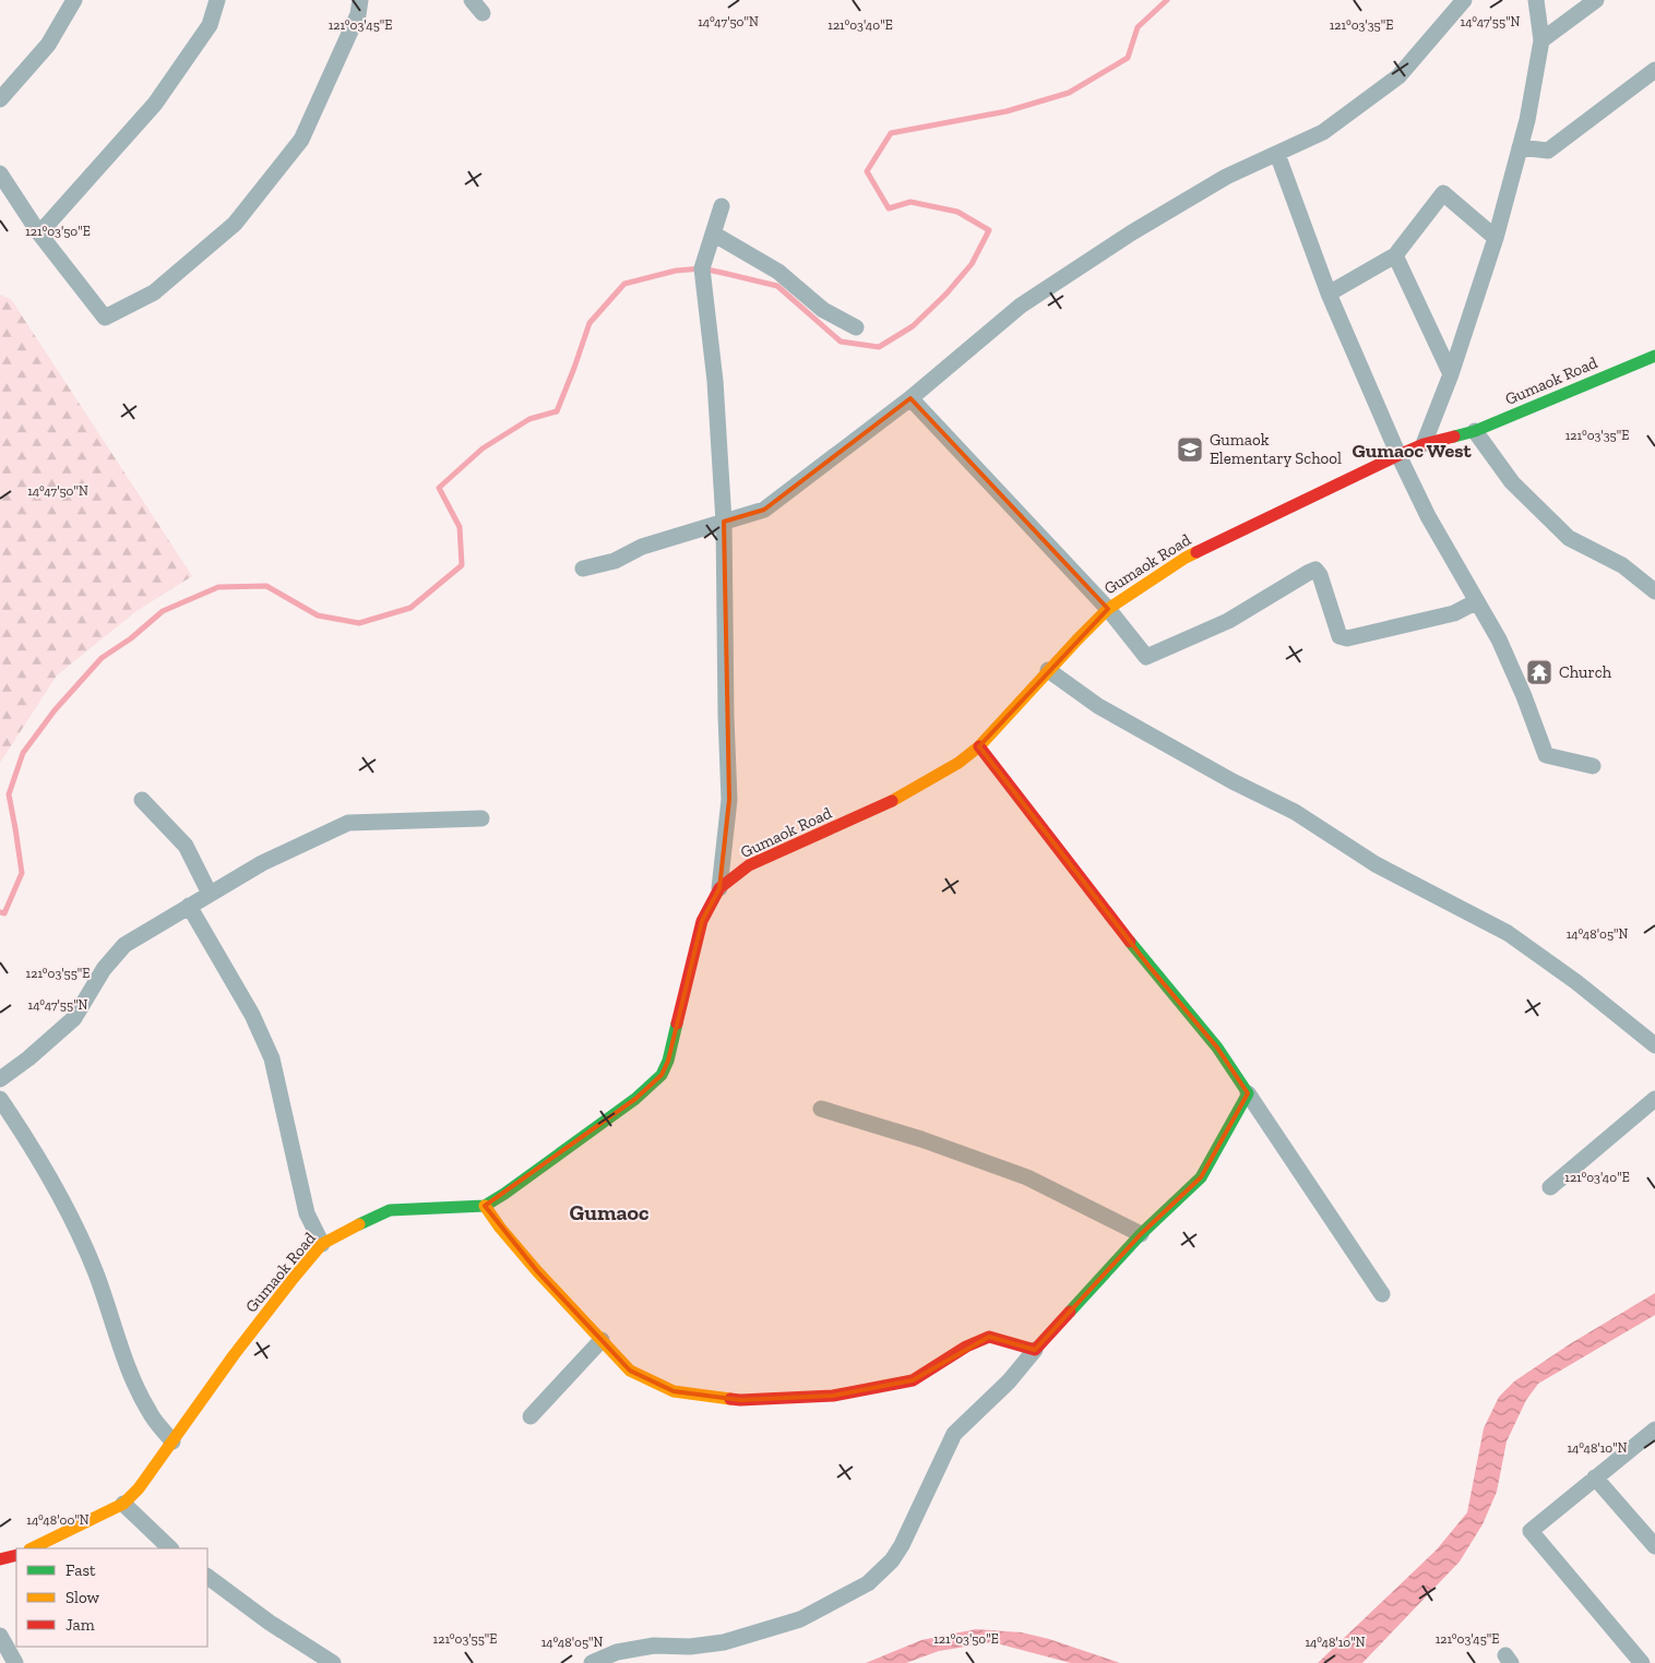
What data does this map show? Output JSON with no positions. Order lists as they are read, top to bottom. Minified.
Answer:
{"streets":{"street":["Gumaok Road"]},"districts":["Gumaoc West","Gumaoc"],"places":{"school or university":["Gumaok Elementary School"],"temple":["Church"]},"legend":["Fast","Slow","Jam"],"coordinates":["14°47'50\"N","14°47'55\"N","121°03'45\"E","121°03'35\"E","121°03'40\"E","121°03'50\"E","14°48'05\"N","121°03'55\"E","14°48'10\"N","14°48'00\"N"]}
